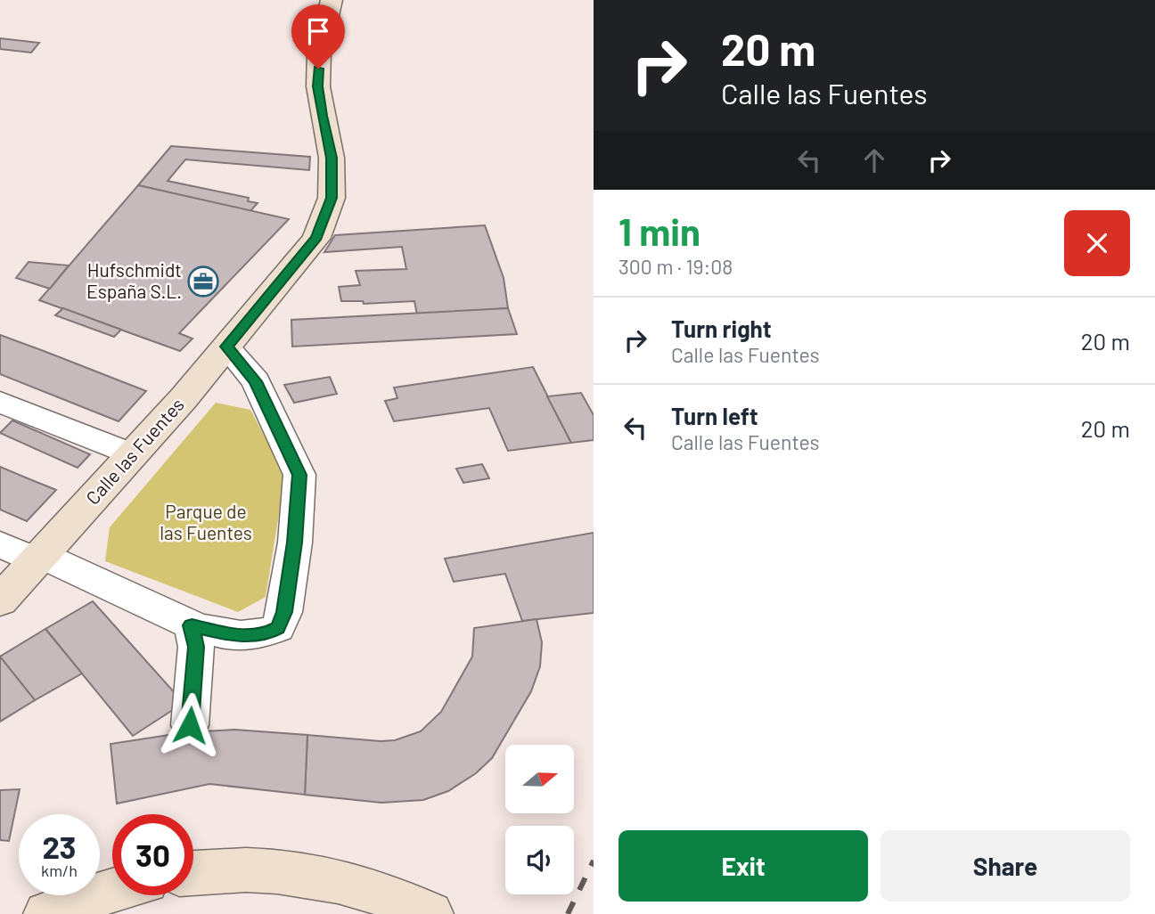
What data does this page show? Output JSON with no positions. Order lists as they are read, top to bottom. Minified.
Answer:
{"streets":{"street":["Calle las Fuentes"]},"parks":["Parque de las Fuentes"],"places":{"office":["Hufschmidt España S.L."]},"north":"right","page":{"turn":["20 m","Calle las Fuentes"],"heading":["1 min","300 m · 19:08"],"list":[{"name":"Turn right","note":"Calle las Fuentes","value":"20 m"},{"name":"Turn left","note":"Calle las Fuentes","value":"20 m"}],"speed":"23 km/h","limit":"30","buttons":["Exit","Share"]}}
